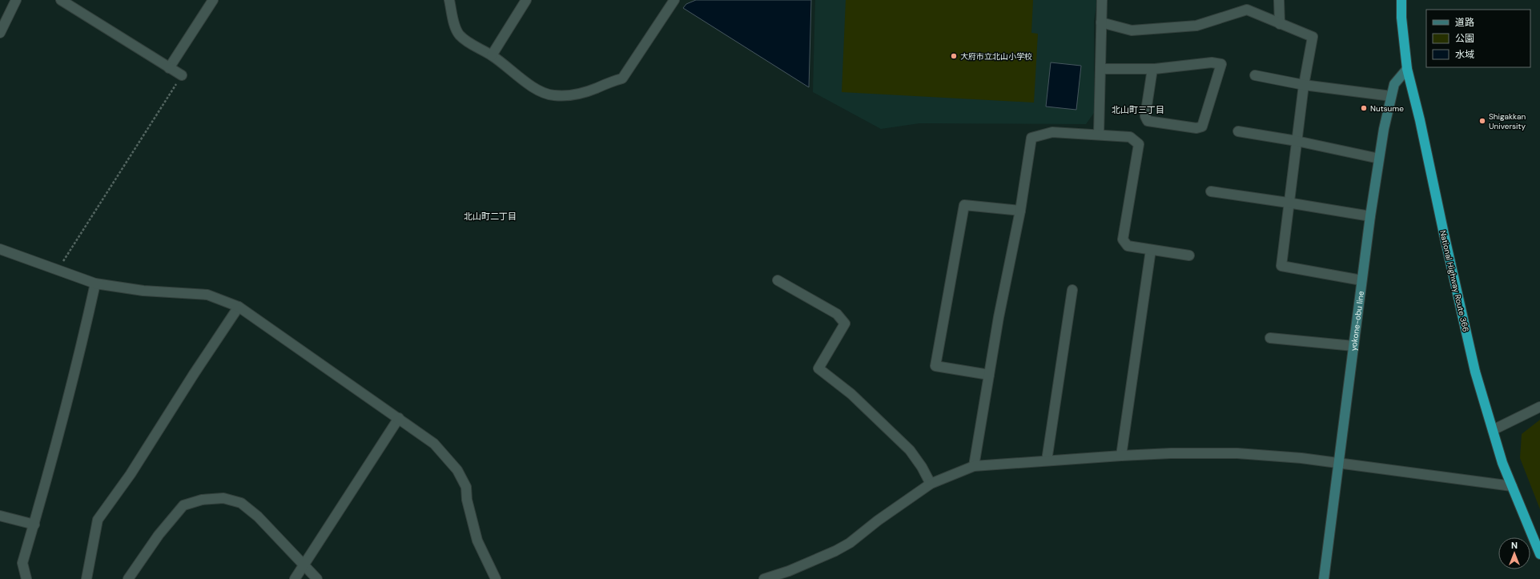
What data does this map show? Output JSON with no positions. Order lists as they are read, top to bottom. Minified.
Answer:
{"streets":{"highway":["National Highway Route 366"],"main road":["yokone-obu line"]},"crossings":[["National Highway Route 366","yokone-obu line"]],"districts":["北山町三丁目","北山町二丁目"],"places":["大府市立北山小学校","Nutsume","Shigakkan University"],"legend":["道路","公園","水域"],"north":"top"}
